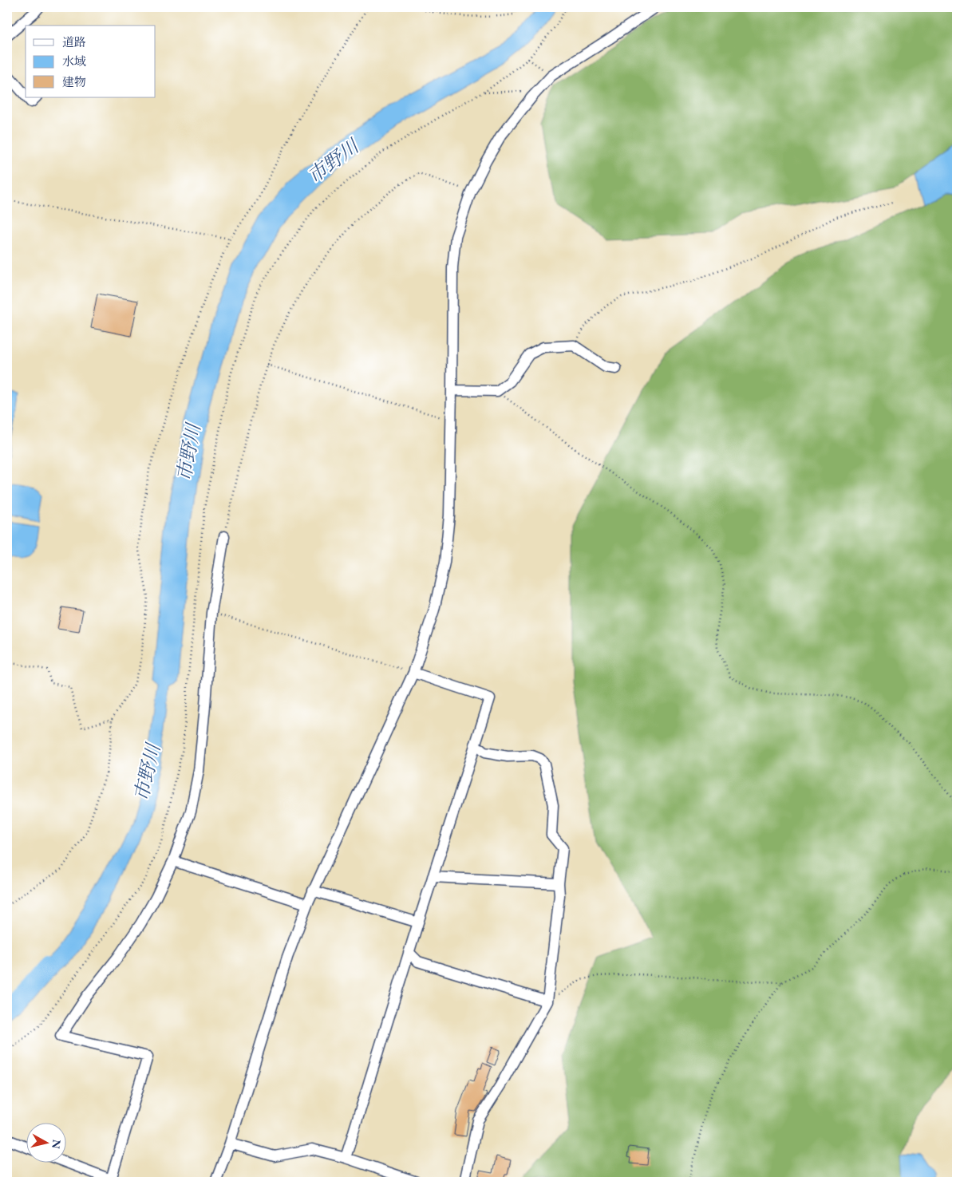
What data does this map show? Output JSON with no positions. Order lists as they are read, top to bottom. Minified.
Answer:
{"water":["市野川"],"legend":["道路","水域","建物"],"north":"right"}
